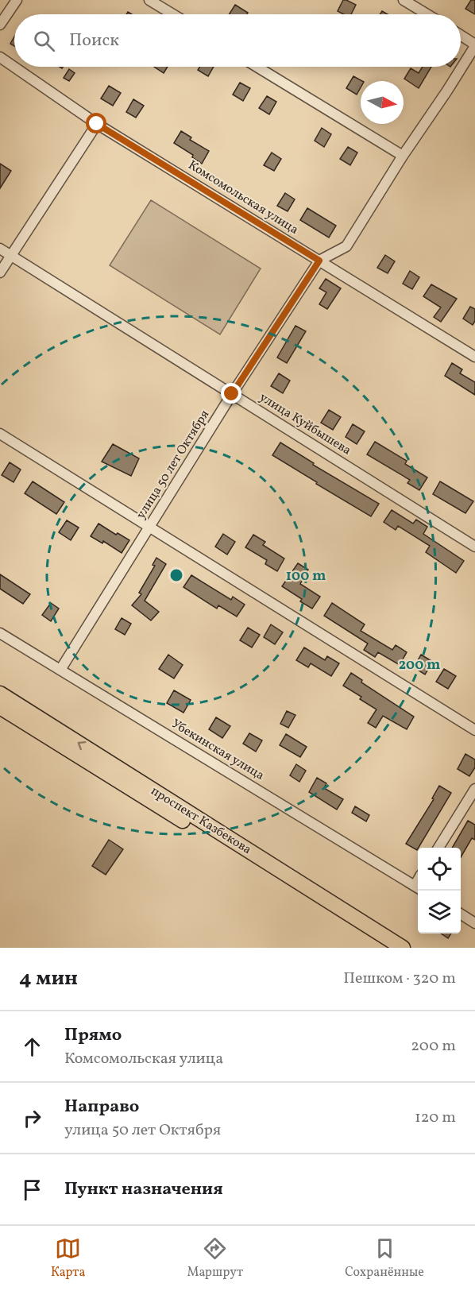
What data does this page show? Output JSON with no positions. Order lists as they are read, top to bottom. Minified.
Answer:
{"streets":{"highway":["проспект Казбекова"],"street":["Комсомольская улица","улица Куйбышева","улица 50 лет Октября","Убекинская улица"]},"crossings":[["Комсомольская улица","улица 50 лет Октября"],["улица Куйбышева","улица 50 лет Октября"],["улица 50 лет Октября","Убекинская улица"]],"north":"right","page":{"search":"Поиск","heading":["4 мин","Пешком · 320 m"],"list":[["Прямо","Комсомольская улица","200 m"],["Направо","улица 50 лет Октября","120 m"],"Пункт назначения"],"nav":["Карта","Маршрут","Сохранённые"]},"rings":["100 m","200 m"]}
